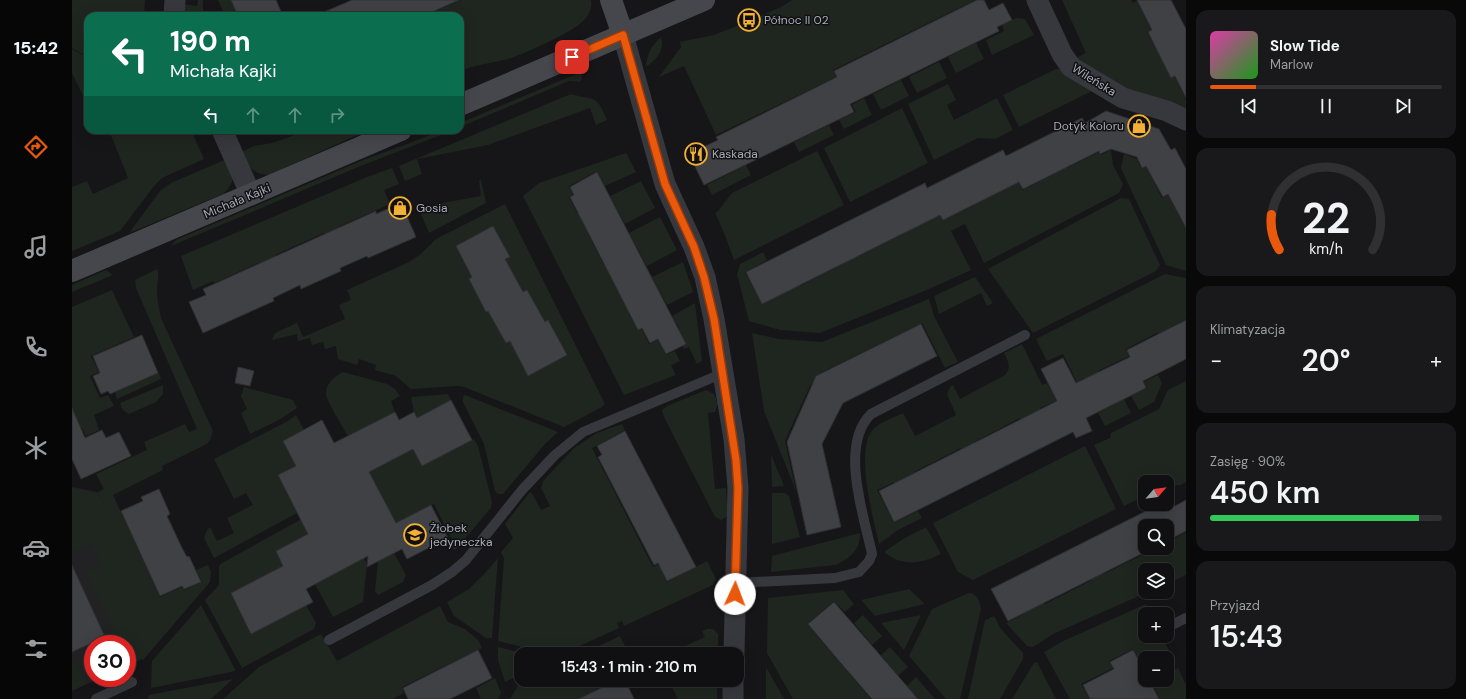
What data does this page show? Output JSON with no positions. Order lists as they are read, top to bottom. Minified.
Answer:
{"streets":{"street":["Wileńska","Michała Kajki"]},"places":{"bus stop":["Północ II 02"],"shop":["Dotyk Koloru","Gosia"],"restaurant":["Kaskada"],"school or university":["Żłobek jedyneczka"]},"north":"top right","page":{"tabs":"15:42","turn":["190 m","Michała Kajki"],"song":["Slow Tide","Marlow"],"tile":["Klimatyzacja",["Zasięg · 90%","450 km"],["Przyjazd","15:43"]],"heat":["−","20°","+"],"map_buttons":["+","−"],"limit":"30","trip":"15:43 · 1 min · 210 m","gauge":["22","km/h"]}}
